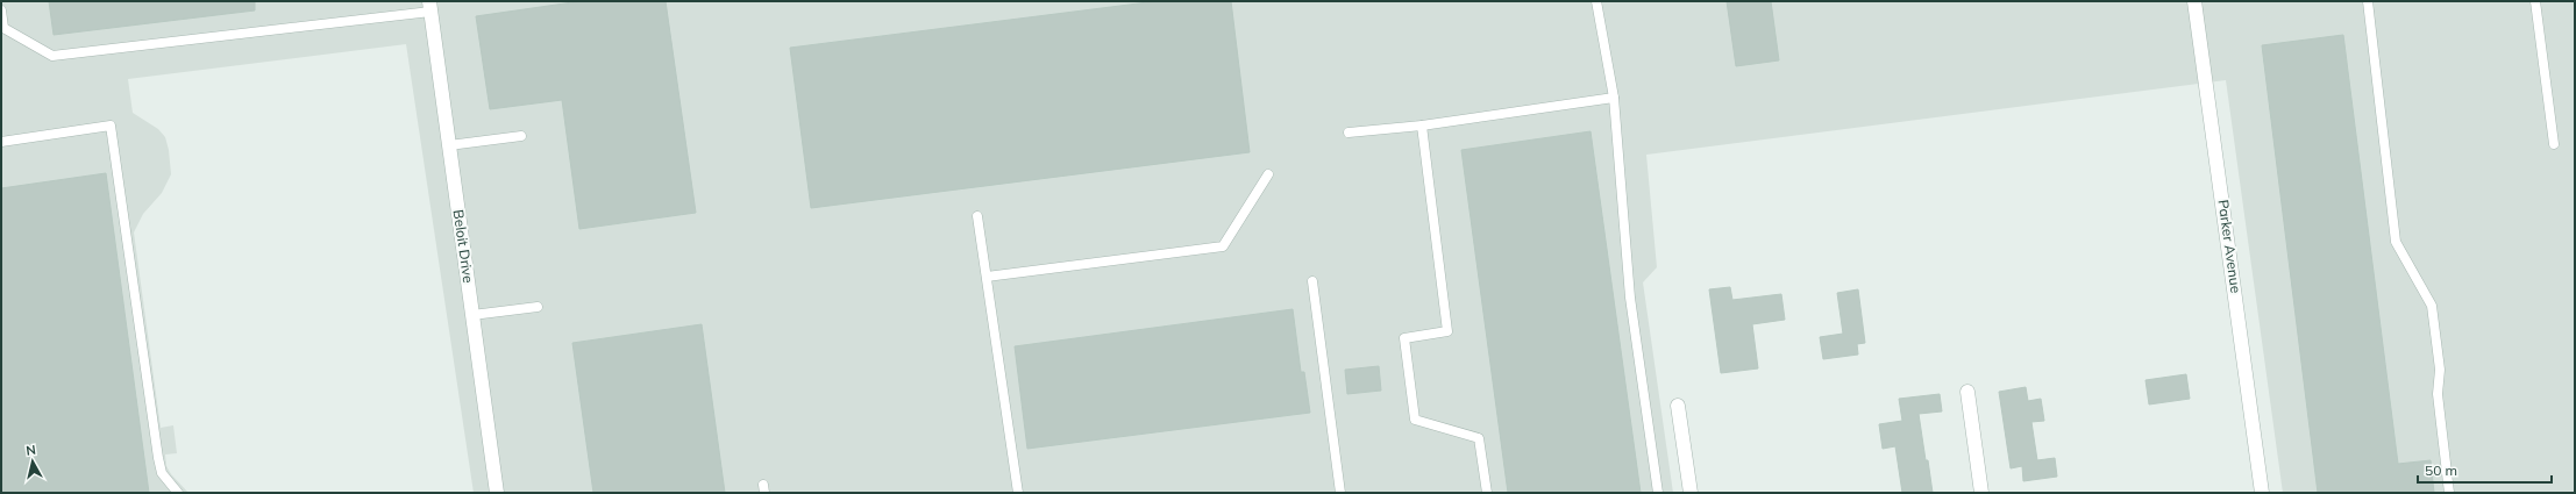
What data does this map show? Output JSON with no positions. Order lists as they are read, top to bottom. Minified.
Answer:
{"streets":{"street":["Beloit Drive","Parker Avenue"]},"scale_bar":"50 m","north":"top"}
